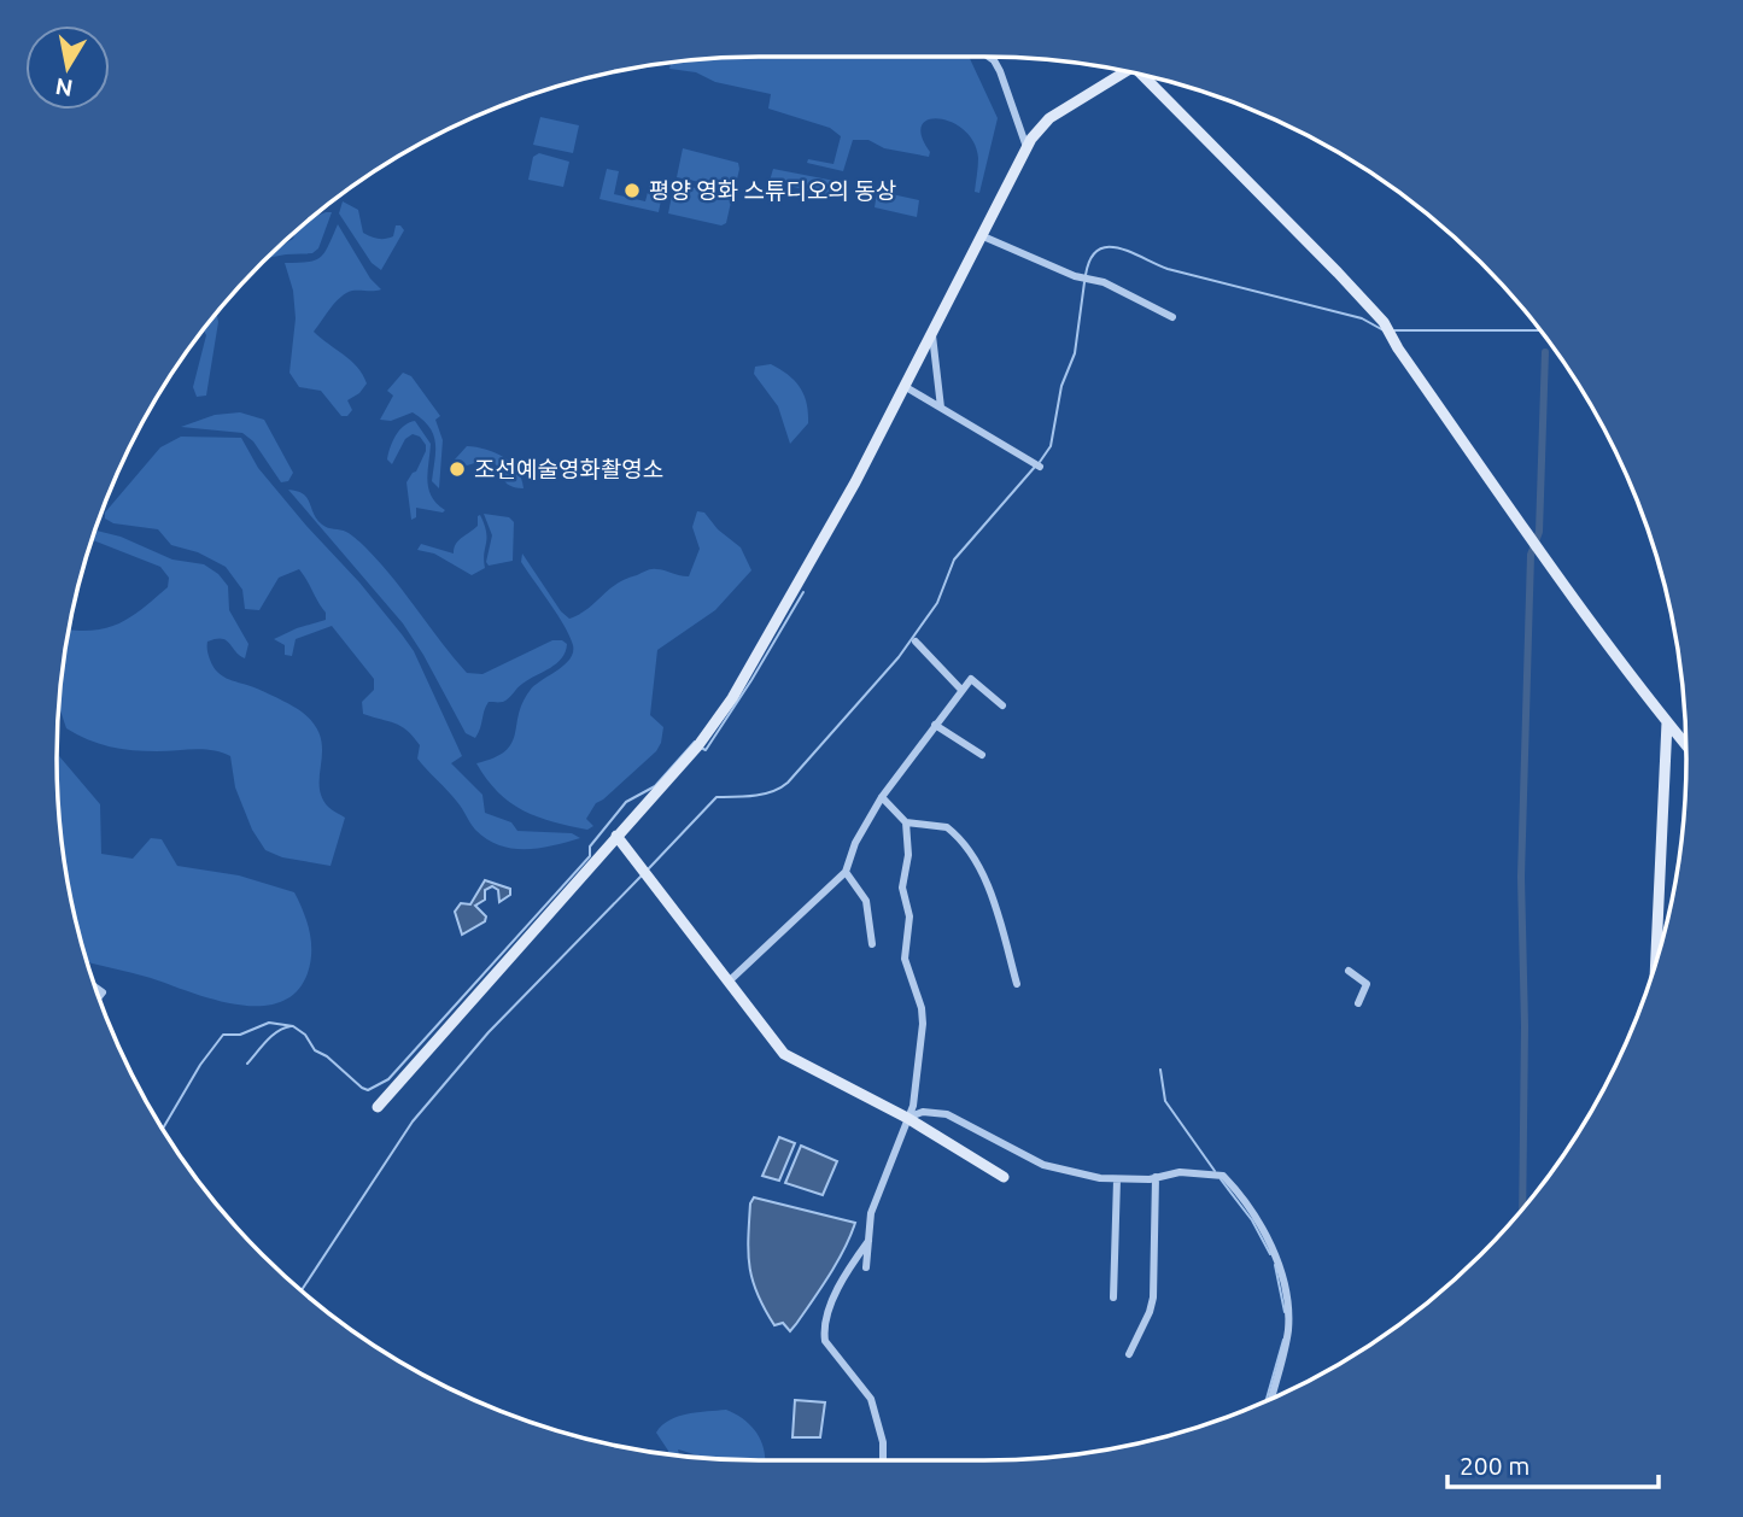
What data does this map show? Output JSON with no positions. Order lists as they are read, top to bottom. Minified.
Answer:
{"places":["평양 영화 스튜디오의 동상","조선예술영화촬영소"],"scale_bar":"200 m","north":"bottom"}
